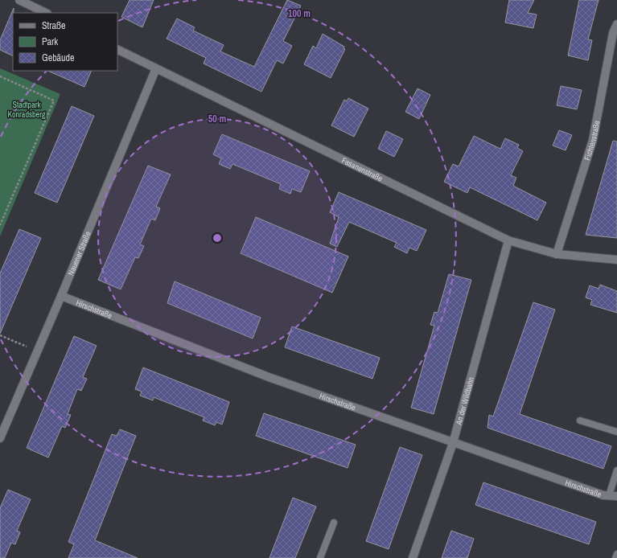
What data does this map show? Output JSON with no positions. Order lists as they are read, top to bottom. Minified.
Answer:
{"streets":{"street":["Fichtenstraße","Fasanenstraße","Nauener Straße","Hirschstraße","An der Wildbahn"]},"crossings":[["Fichtenstraße","Fasanenstraße"],["Fasanenstraße","Nauener Straße"],["Fasanenstraße","An der Wildbahn"],["Nauener Straße","Hirschstraße"],["Hirschstraße","An der Wildbahn"]],"parks":["Stadtpark Konradsberg"],"legend":["Straße","Park","Gebäude"],"rings":["100 m","50 m"]}
